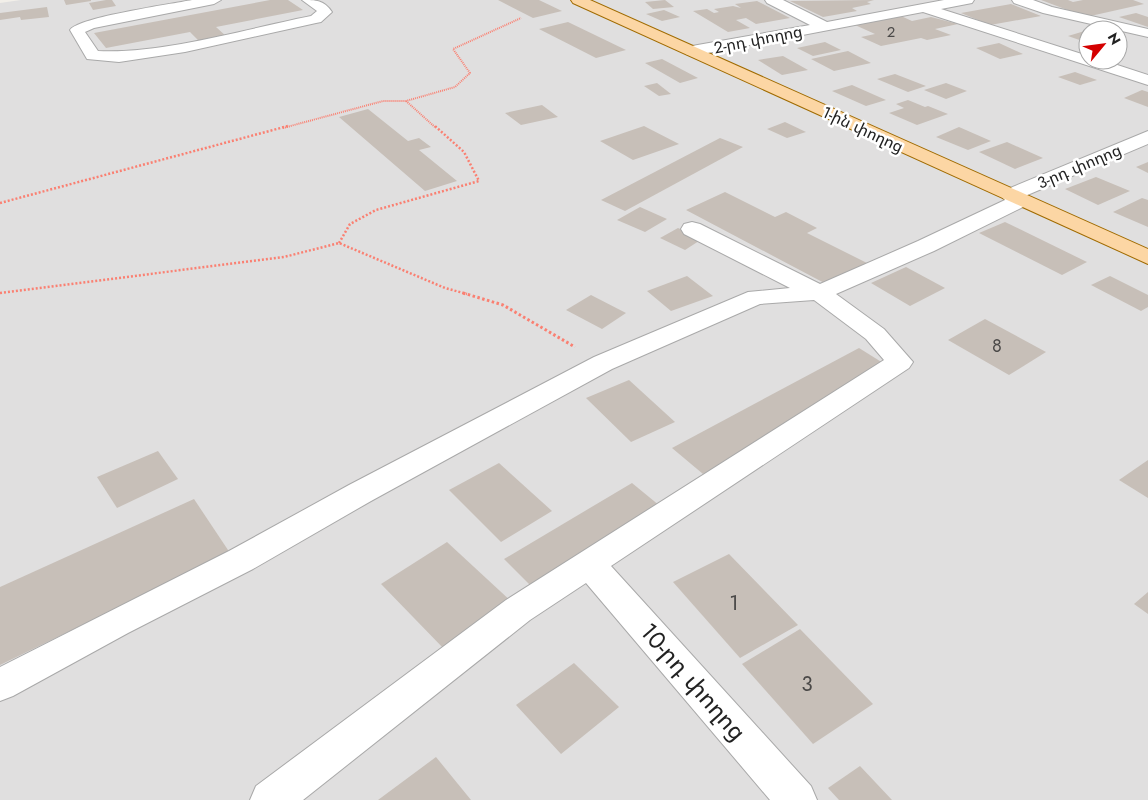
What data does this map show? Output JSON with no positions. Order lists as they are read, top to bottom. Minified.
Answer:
{"streets":{"main road":["1-ին փողոց"],"street":["2-րդ փողոց","3-րդ փողոց","10-րդ փողոց"]},"crossings":[["2-րդ փողոց","1-ին փողոց"],["1-ին փողոց","3-րդ փողոց"]],"house_numbers":["2","8","1","3"],"north":"top right"}
